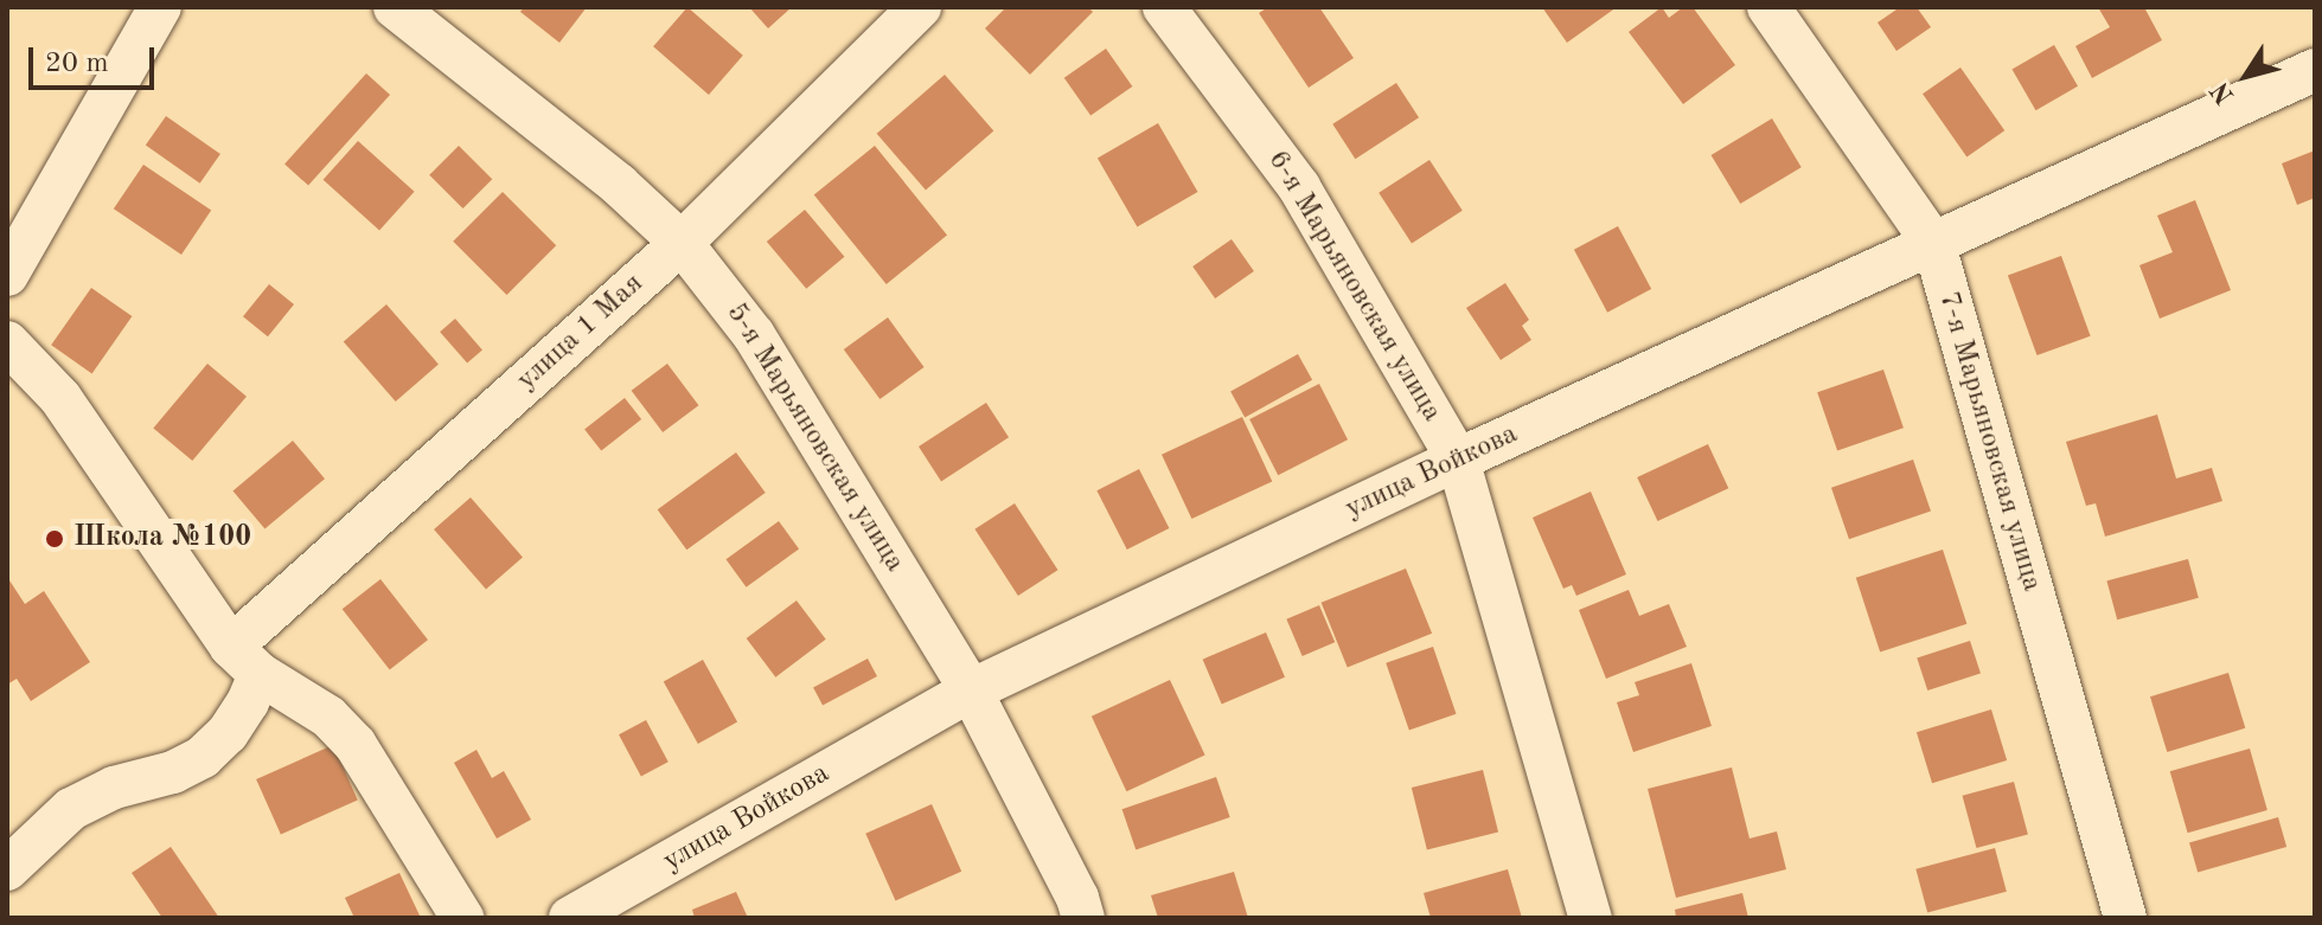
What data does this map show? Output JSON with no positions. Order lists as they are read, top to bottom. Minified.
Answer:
{"streets":{"street":["6-я Марьяновская улица","улица 1 Мая","5-я Марьяновская улица","7-я Марьяновская улица","улица Войкова"]},"crossings":[["6-я Марьяновская улица","улица Войкова"],["улица 1 Мая","5-я Марьяновская улица"],["5-я Марьяновская улица","улица Войкова"],["7-я Марьяновская улица","улица Войкова"]],"places":["Школа №100"],"scale_bar":"20 m","north":"bottom left"}
